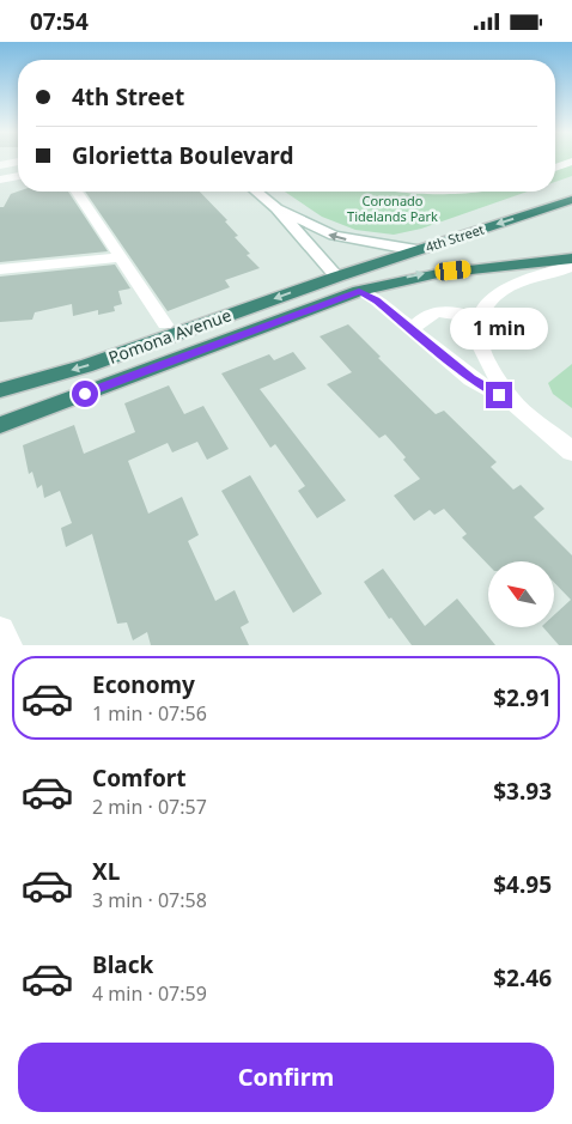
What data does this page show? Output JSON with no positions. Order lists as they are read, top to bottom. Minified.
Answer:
{"streets":{"highway":["4th Street","Pomona Avenue"]},"crossings":[["4th Street","Pomona Avenue"]],"one_way":["Pomona Avenue"],"parks":["Coronado Tidelands Park"],"north":"top left","page":{"status":"07:54","banner":["4th Street","Glorietta Boulevard"],"bubble":"1 min","list":[{"name":"Economy","note":"1 min · 07:56","value":"$2.91"},{"name":"Comfort","note":"2 min · 07:57","value":"$3.93"},{"name":"XL","note":"3 min · 07:58","value":"$4.95"},{"name":"Black","note":"4 min · 07:59","value":"$2.46"}],"buttons":"Confirm"}}
